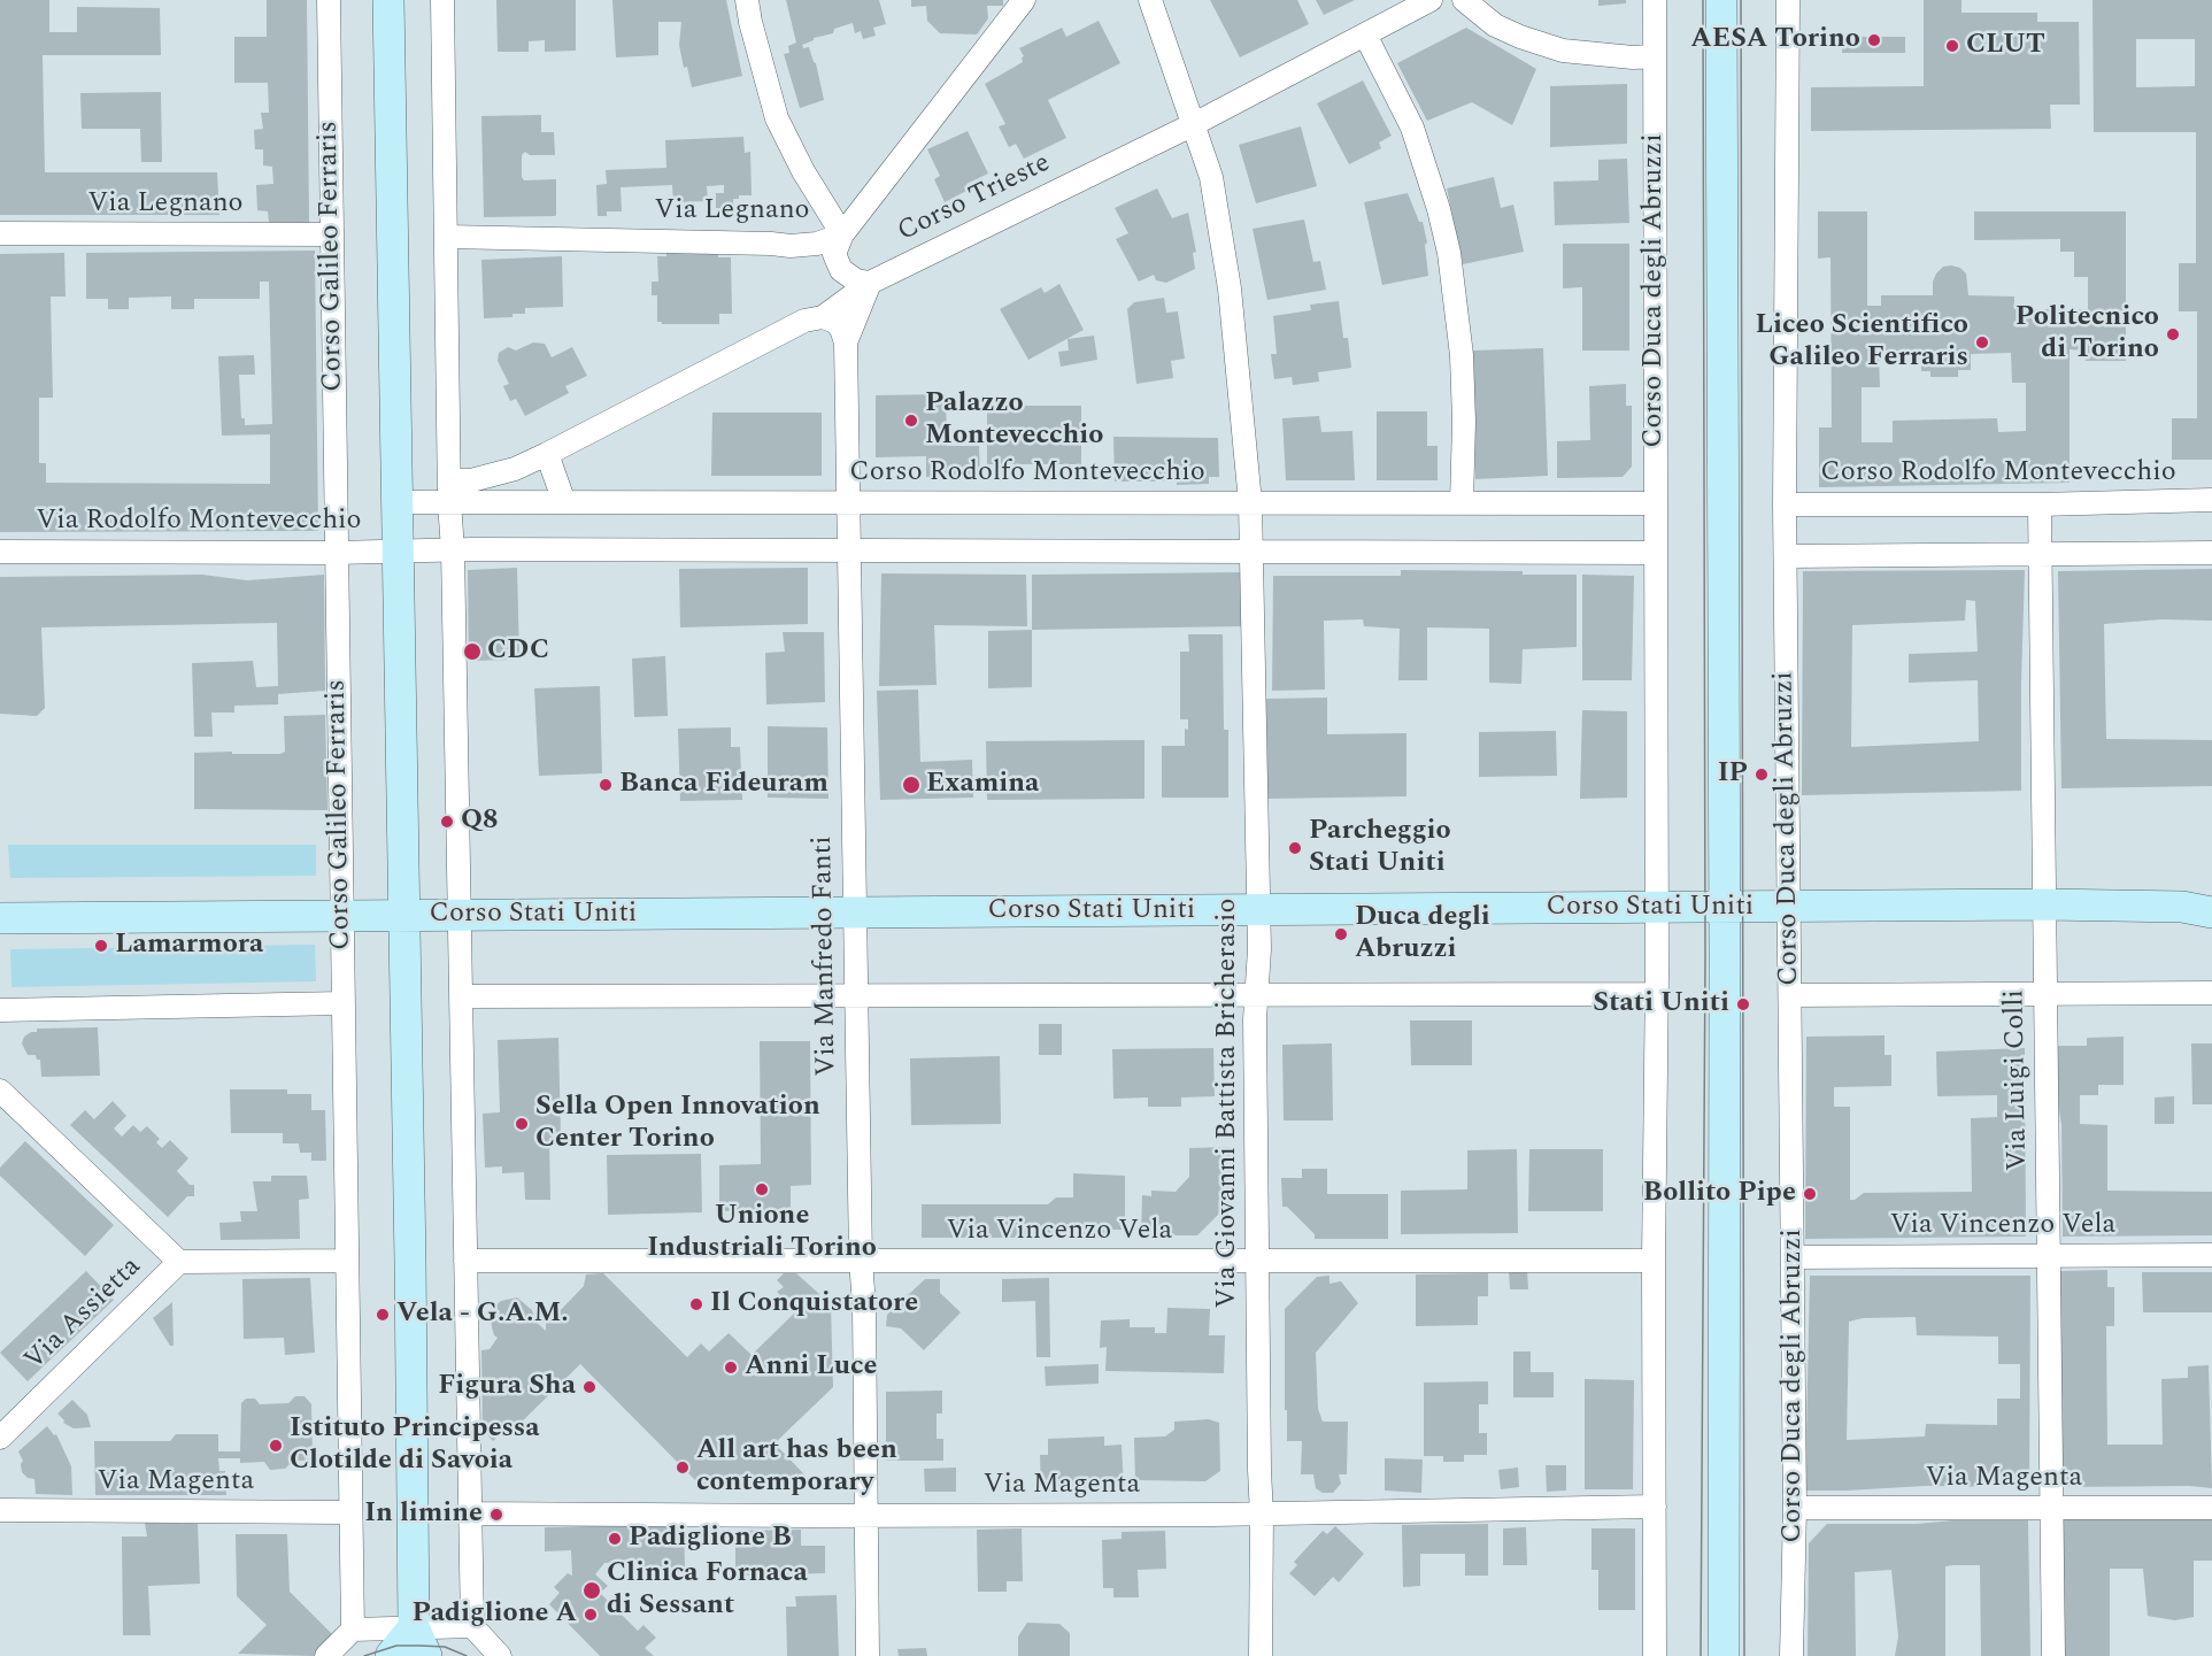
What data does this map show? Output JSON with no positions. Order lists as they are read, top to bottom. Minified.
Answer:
{"streets":{"main road":["Corso Stati Uniti"],"street":["Corso Trieste","Via Legnano","Corso Galileo Ferraris","Corso Duca degli Abruzzi","Corso Rodolfo Montevecchio","Via Rodolfo Montevecchio","Via Manfredo Fanti","Via Luigi Colli","Via Giovanni Battista Bricherasio","Via Vincenzo Vela","Via Assietta","Via Magenta"]},"crossings":[["Corso Trieste","Corso Rodolfo Montevecchio"],["Corso Trieste","Via Giovanni Battista Bricherasio"],["Via Legnano","Corso Galileo Ferraris"],["Corso Galileo Ferraris","Via Rodolfo Montevecchio"],["Corso Galileo Ferraris","Corso Stati Uniti"],["Corso Galileo Ferraris","Via Magenta"],["Corso Duca degli Abruzzi","Corso Rodolfo Montevecchio"],["Corso Duca degli Abruzzi","Corso Stati Uniti"],["Corso Duca degli Abruzzi","Via Vincenzo Vela"],["Corso Duca degli Abruzzi","Via Magenta"],["Corso Rodolfo Montevecchio","Via Manfredo Fanti"],["Corso Rodolfo Montevecchio","Via Luigi Colli"],["Corso Rodolfo Montevecchio","Via Giovanni Battista Bricherasio"],["Corso Stati Uniti","Via Manfredo Fanti"],["Corso Stati Uniti","Via Luigi Colli"],["Corso Stati Uniti","Via Giovanni Battista Bricherasio"],["Via Manfredo Fanti","Via Vincenzo Vela"],["Via Manfredo Fanti","Via Magenta"],["Via Luigi Colli","Via Vincenzo Vela"],["Via Luigi Colli","Via Magenta"],["Via Giovanni Battista Bricherasio","Via Vincenzo Vela"],["Via Giovanni Battista Bricherasio","Via Magenta"]],"places":["AESA Torino","CLUT","Politecnico di Torino","Liceo Scientifico Galileo Ferraris","Palazzo Montevecchio","CDC","IP","Banca Fideuram","Examina","Q8","Parcheggio Stati Uniti","Duca degli Abruzzi","Lamarmora","Stati Uniti","Sella Open Innovation Center Torino","Unione Industriali Torino","Bollito Pipe","Il Conquistatore","Vela - G.A.M.","Anni Luce","Figura Sha","Istituto Principessa Clotilde di Savoia","All art has been contemporary","In limine","Padiglione B","Clinica Fornaca di Sessant","Padiglione A"]}
